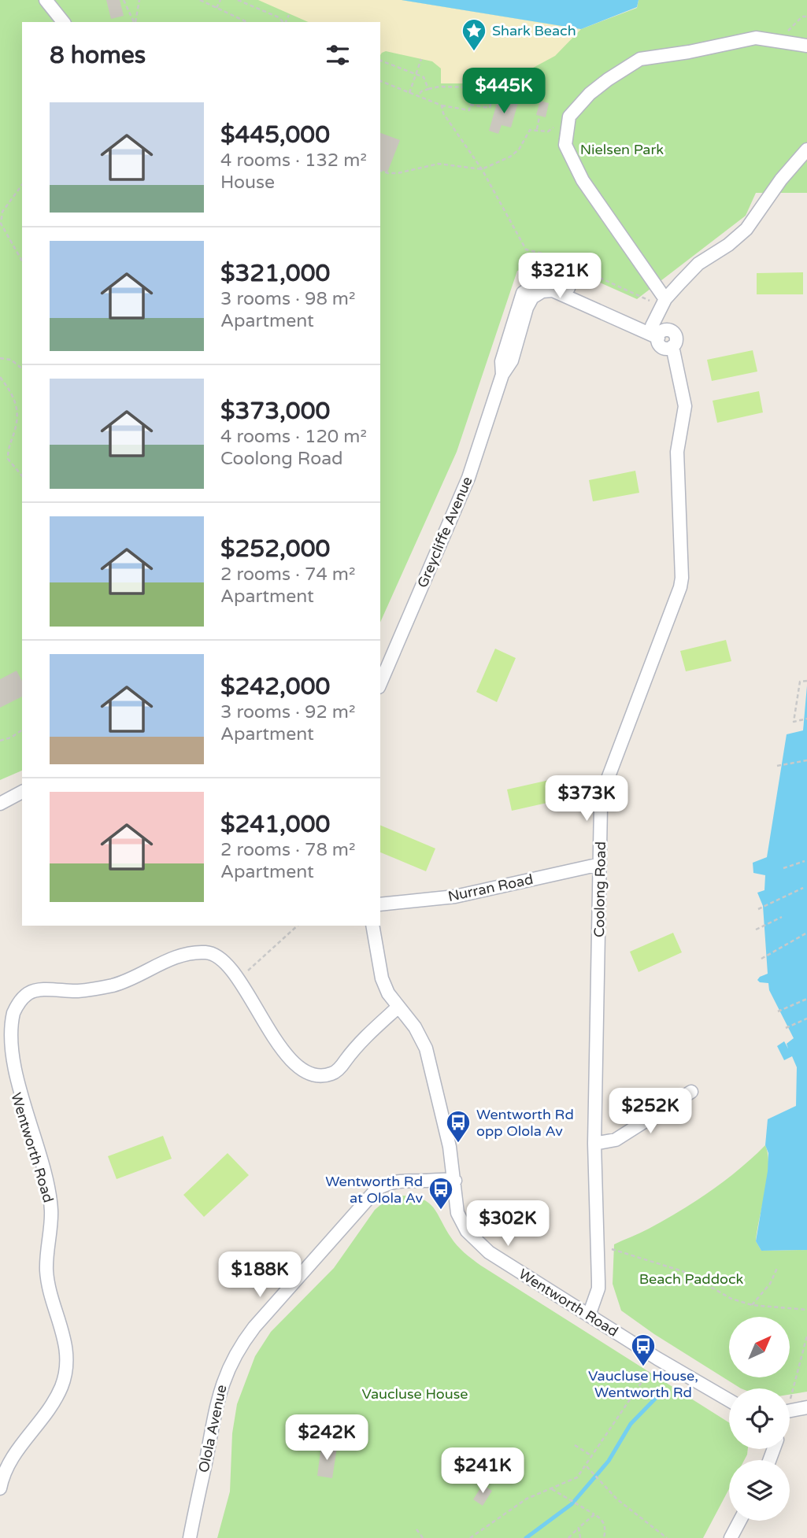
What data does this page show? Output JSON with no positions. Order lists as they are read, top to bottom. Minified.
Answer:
{"streets":{"street":["Greycliffe Avenue","Nurran Road","Coolong Road","Wentworth Road","Olola Avenue"]},"crossings":[["Greycliffe Avenue","Coolong Road"],["Nurran Road","Coolong Road"],["Coolong Road","Wentworth Road"],["Wentworth Road","Olola Avenue"]],"parks":["Nielsen Park","Beach Paddock","Vaucluse House"],"places":{"place":["Shark Beach"],"bus stop":["Wentworth Rd opp Olola Av","Wentworth Rd at Olola Av","Vaucluse House, Wentworth Rd"]},"north":"top right","page":{"heading":"8 homes","price":["$445K","$321K","$373K","$252K","$302K","$188K","$242K","$241K"],"list":[{"name":"$445,000","note":"4 rooms · 132 m² · House"},{"name":"$321,000","note":"3 rooms · 98 m² · Apartment"},{"name":"$373,000","note":"4 rooms · 120 m² · Coolong Road"},{"name":"$252,000","note":"2 rooms · 74 m² · Apartment"},{"name":"$242,000","note":"3 rooms · 92 m² · Apartment"},{"name":"$241,000","note":"2 rooms · 78 m² · Apartment"}]}}
